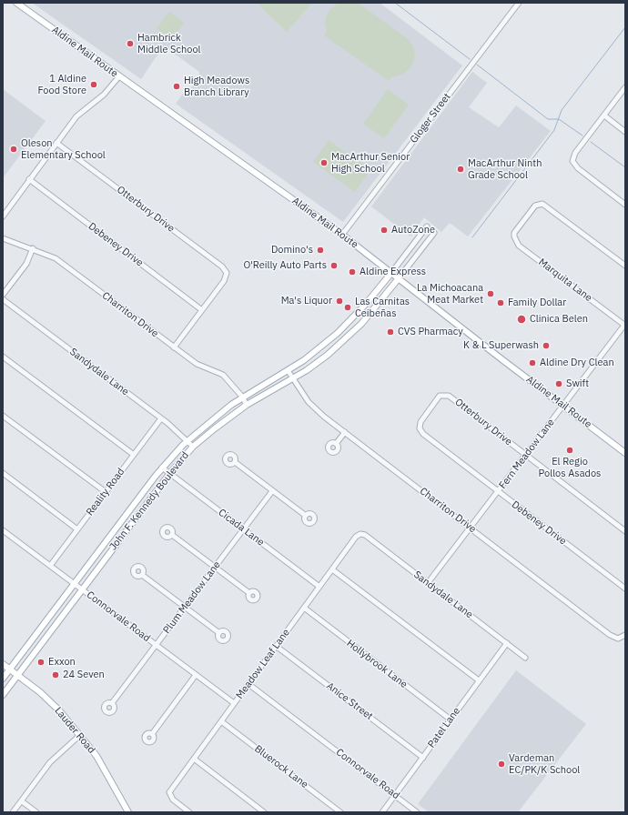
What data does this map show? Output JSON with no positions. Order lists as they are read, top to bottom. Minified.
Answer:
{"streets":{"main road":["Aldine Mail Route","John F. Kennedy Boulevard","Lauder Road"],"street":["Gloger Street","Otterbury Drive","Debeney Drive","Marquita Lane","Charriton Drive","Sandydale Lane","Fern Meadow Lane","Reality Road","Cicada Lane","Plum Meadow Lane","Connorvale Road","Meadow Leaf Lane","Hollybrook Lane","Anice Street","Patel Lane","Bluerock Lane"]},"crossings":[["Aldine Mail Route","Gloger Street"],["Aldine Mail Route","Fern Meadow Lane"],["Aldine Mail Route","John F. Kennedy Boulevard"],["Otterbury Drive","Debeney Drive"],["Otterbury Drive","Fern Meadow Lane"],["Debeney Drive","Fern Meadow Lane"],["Marquita Lane","Fern Meadow Lane"],["Charriton Drive","Fern Meadow Lane"],["Charriton Drive","John F. Kennedy Boulevard"],["Sandydale Lane","Fern Meadow Lane"],["Sandydale Lane","Reality Road"],["Sandydale Lane","John F. Kennedy Boulevard"],["Sandydale Lane","Meadow Leaf Lane"],["Sandydale Lane","Patel Lane"],["Reality Road","Connorvale Road"],["John F. Kennedy Boulevard","Cicada Lane"],["John F. Kennedy Boulevard","Connorvale Road"],["John F. Kennedy Boulevard","Lauder Road"],["Cicada Lane","Plum Meadow Lane"],["Cicada Lane","Meadow Leaf Lane"],["Plum Meadow Lane","Connorvale Road"],["Connorvale Road","Meadow Leaf Lane"],["Connorvale Road","Patel Lane"],["Meadow Leaf Lane","Hollybrook Lane"],["Meadow Leaf Lane","Anice Street"],["Meadow Leaf Lane","Bluerock Lane"],["Hollybrook Lane","Patel Lane"],["Anice Street","Patel Lane"]],"places":["Hambrick Middle School","1 Aldine Food Store","High Meadows Branch Library","Oleson Elementary School","MacArthur Senior High School","MacArthur Ninth Grade School","AutoZone","Domino's","O'Reilly Auto Parts","Aldine Express","La Michoacana Meat Market","Ma's Liquor","Family Dollar","Las Carnitas Ceibeñas","Clinica Belen","CVS Pharmacy","K & L Superwash","Aldine Dry Clean","Swift","El Regio Pollos Asados","Exxon","24 Seven","Vardeman EC/PK/K School"]}
